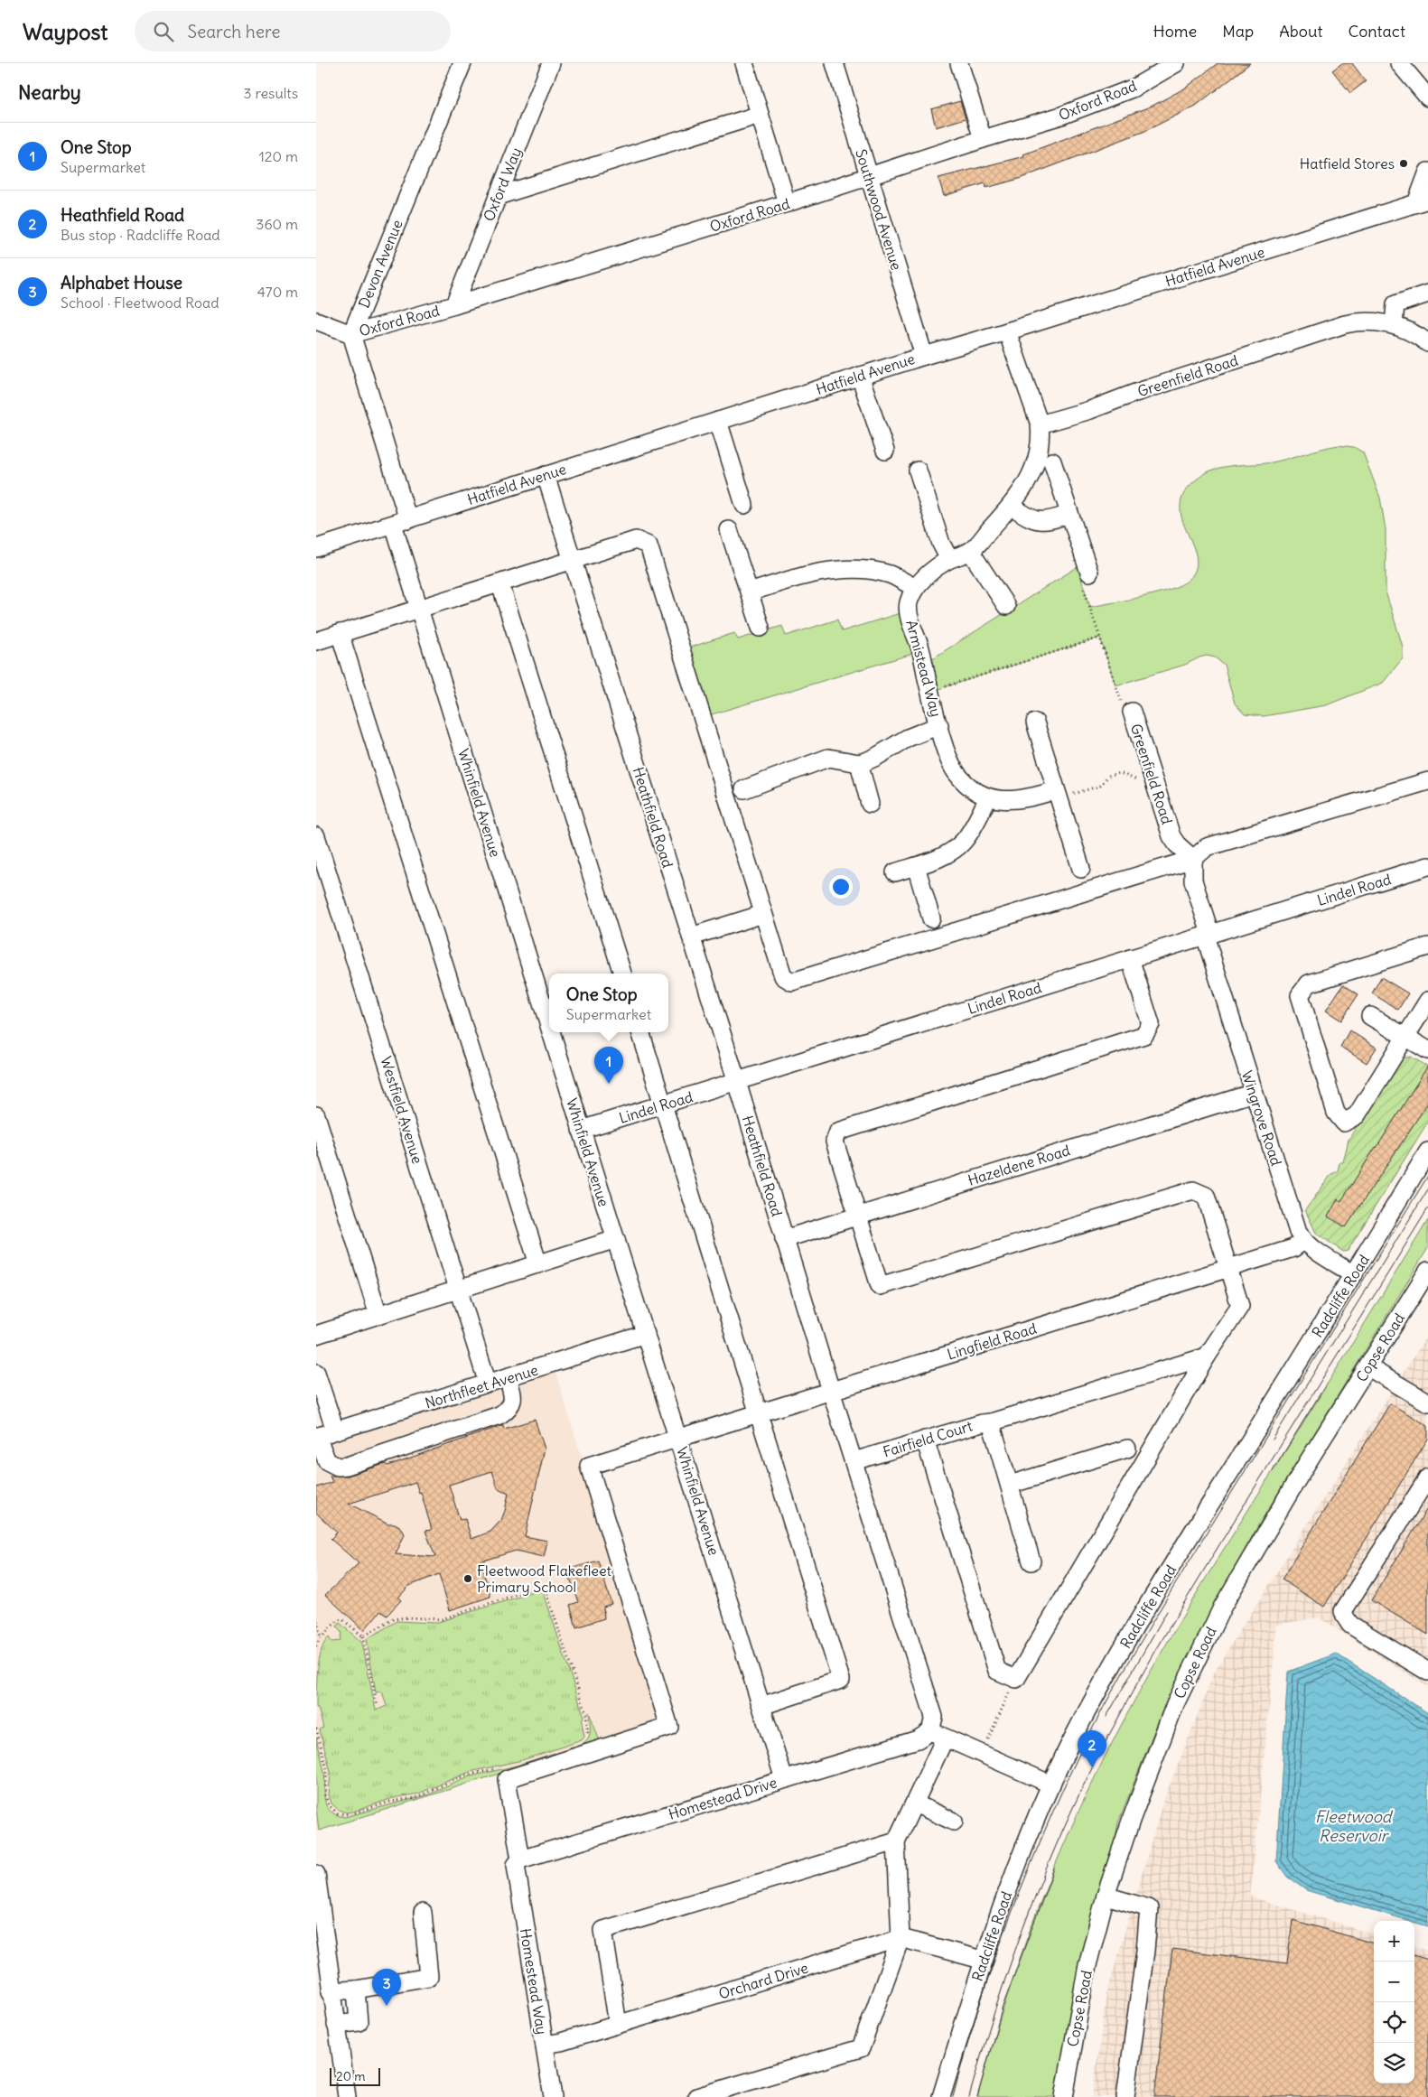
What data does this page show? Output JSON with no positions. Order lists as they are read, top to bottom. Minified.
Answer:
{"streets":{"street":["Oxford Road","Oxford Way","Southwood Avenue","Devon Avenue","Hatfield Avenue","Greenfield Road","Armistead Way","Whinfield Avenue","Heathfield Road","Lindel Road","Westfield Avenue","Wingrove Road","Hazeldene Road","Radcliffe Road","Lingfield Road","Copse Road","Northfleet Avenue","Fairfield Court","Homestead Drive","Orchard Drive","Homestead Way"]},"crossings":[["Oxford Road","Oxford Way"],["Oxford Road","Southwood Avenue"],["Oxford Road","Devon Avenue"],["Southwood Avenue","Hatfield Avenue"],["Hatfield Avenue","Whinfield Avenue"],["Hatfield Avenue","Heathfield Road"],["Whinfield Avenue","Lindel Road"],["Whinfield Avenue","Lingfield Road"],["Whinfield Avenue","Northfleet Avenue"],["Whinfield Avenue","Homestead Drive"],["Whinfield Avenue","Homestead Way"],["Heathfield Road","Lindel Road"],["Heathfield Road","Hazeldene Road"],["Heathfield Road","Lingfield Road"],["Heathfield Road","Fairfield Court"],["Heathfield Road","Homestead Drive"],["Lindel Road","Wingrove Road"],["Westfield Avenue","Northfleet Avenue"],["Wingrove Road","Hazeldene Road"],["Wingrove Road","Lingfield Road"],["Lingfield Road","Homestead Way"],["Homestead Drive","Homestead Way"],["Orchard Drive","Homestead Way"]],"water":["Fleetwood Reservoir"],"places":["Hatfield Stores","Fleetwood Flakefleet Primary School"],"scale_bar":"20 m","page":{"header":"Waypost","search":"Search here","nav":["Home","Map","About","Contact"],"heading":["Nearby","3 results"],"list":[{"mark":"1","name":"One Stop","note":"Supermarket","value":"120 m"},{"mark":"2","name":"Heathfield Road","note":"Bus stop · Radcliffe Road","value":"360 m"},{"mark":"3","name":"Alphabet House","note":"School · Fleetwood Road","value":"470 m"}],"popup":["One Stop","Supermarket"],"pins":["1","2","3"],"map_buttons":["+","−"],"scale":"20 m"}}
